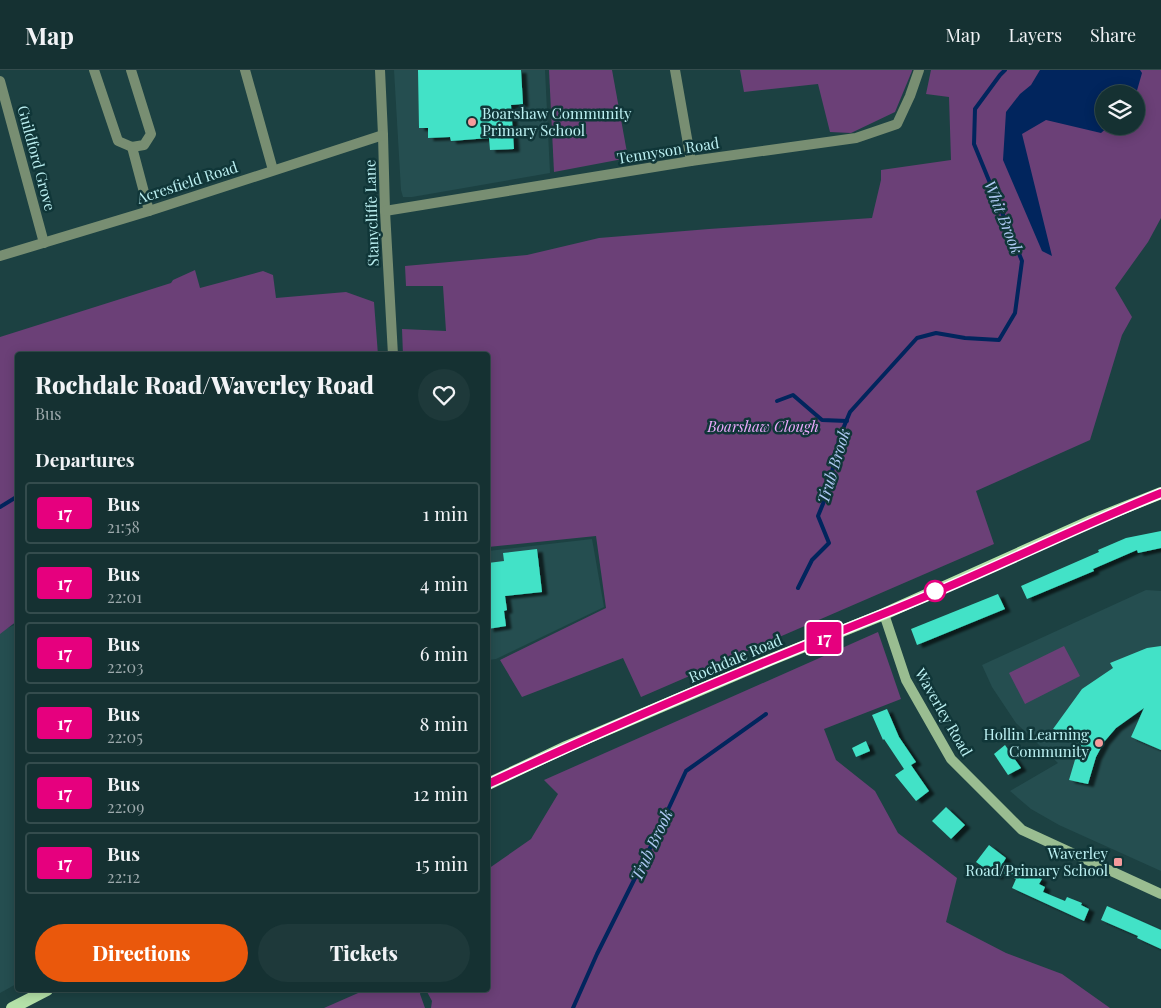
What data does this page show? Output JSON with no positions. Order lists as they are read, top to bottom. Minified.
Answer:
{"streets":{"main road":["Rochdale Road"],"street":["Tennyson Road","Guildford Grove","Acresfield Road","Stanycliffe Lane","Waverley Road"]},"crossings":[["Tennyson Road","Stanycliffe Lane"],["Guildford Grove","Acresfield Road"],["Acresfield Road","Stanycliffe Lane"],["Rochdale Road","Waverley Road"]],"water":["Whit Brook","Trub Brook"],"parks":["Boarshaw Clough"],"places":{"other":["Boarshaw Community Primary School","Hollin Learning Community"],"transit":["Waverley Road/Primary School"]},"lines":["bus line 17"],"page":{"header":"Map","nav":["Map","Layers","Share"],"on_map":"17","heading":[["Rochdale Road/Waverley Road","Bus"],"Departures"],"list":[{"mark":"17","name":"Bus","note":"21:58","value":"1 min"},{"mark":"17","name":"Bus","note":"22:01","value":"4 min"},{"mark":"17","name":"Bus","note":"22:03","value":"6 min"},{"mark":"17","name":"Bus","note":"22:05","value":"8 min"},{"mark":"17","name":"Bus","note":"22:09","value":"12 min"},{"mark":"17","name":"Bus","note":"22:12","value":"15 min"}],"buttons":["Directions","Tickets"]}}
